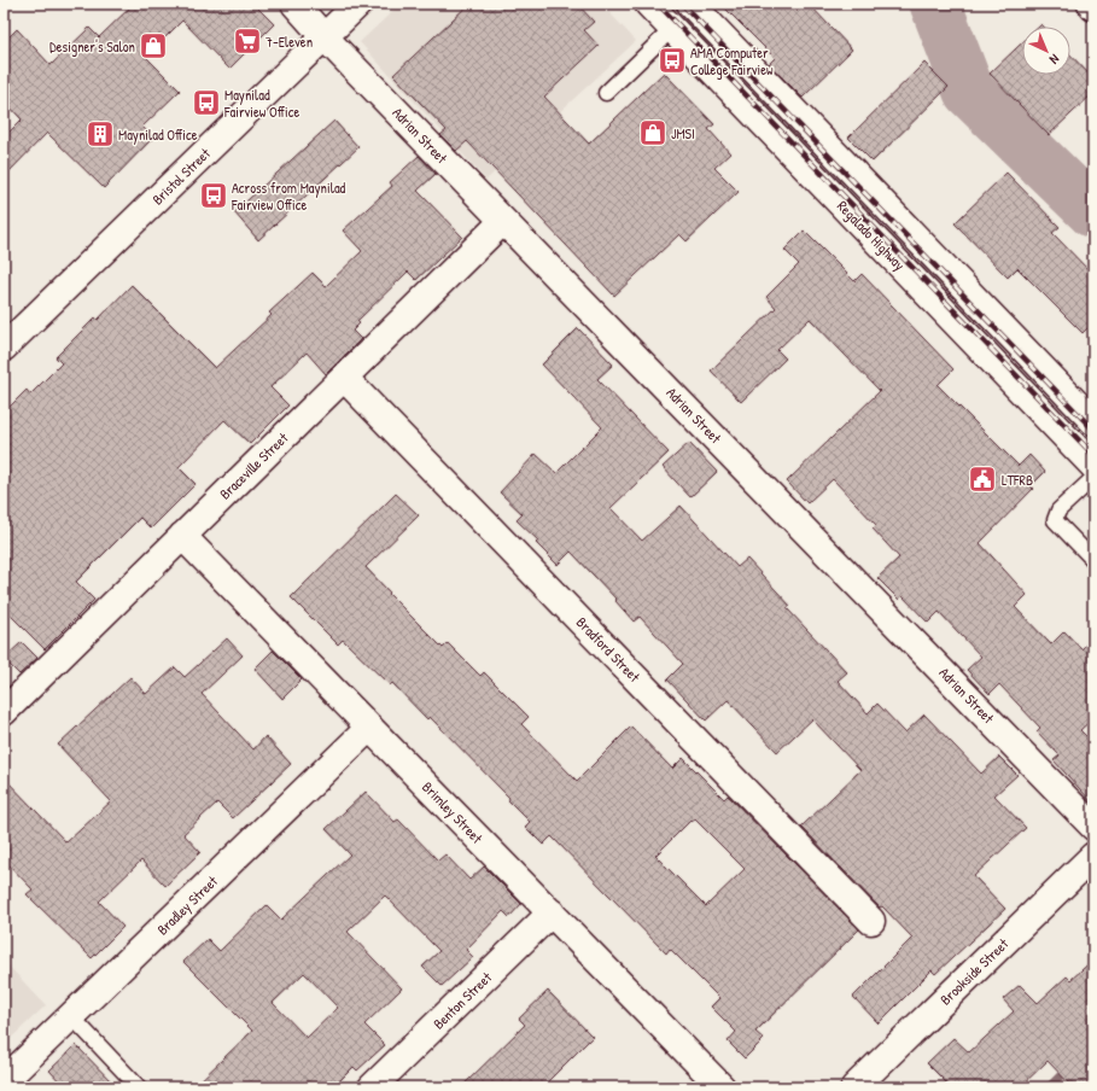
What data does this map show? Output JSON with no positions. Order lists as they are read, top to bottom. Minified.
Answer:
{"streets":{"street":["Adrian Street","Bristol Street","Regalado Highway","Braceville Street","Bradford Street","Brimley Street","Bradley Street","Brookside Street","Benton Street"]},"crossings":[["Adrian Street","Bristol Street"],["Adrian Street","Braceville Street"],["Braceville Street","Bradford Street"],["Braceville Street","Brimley Street"],["Brimley Street","Bradley Street"],["Brimley Street","Benton Street"]],"places":{"supermarket":["7-Eleven"],"shop":["Designer's Salon","JMSI"],"bus stop":["AMA Computer College Fairview","Maynilad Fairview Office","Across from Maynilad Fairview Office"],"building":["Maynilad Office"],"public building":["LTFRB"]},"north":"bottom right"}
